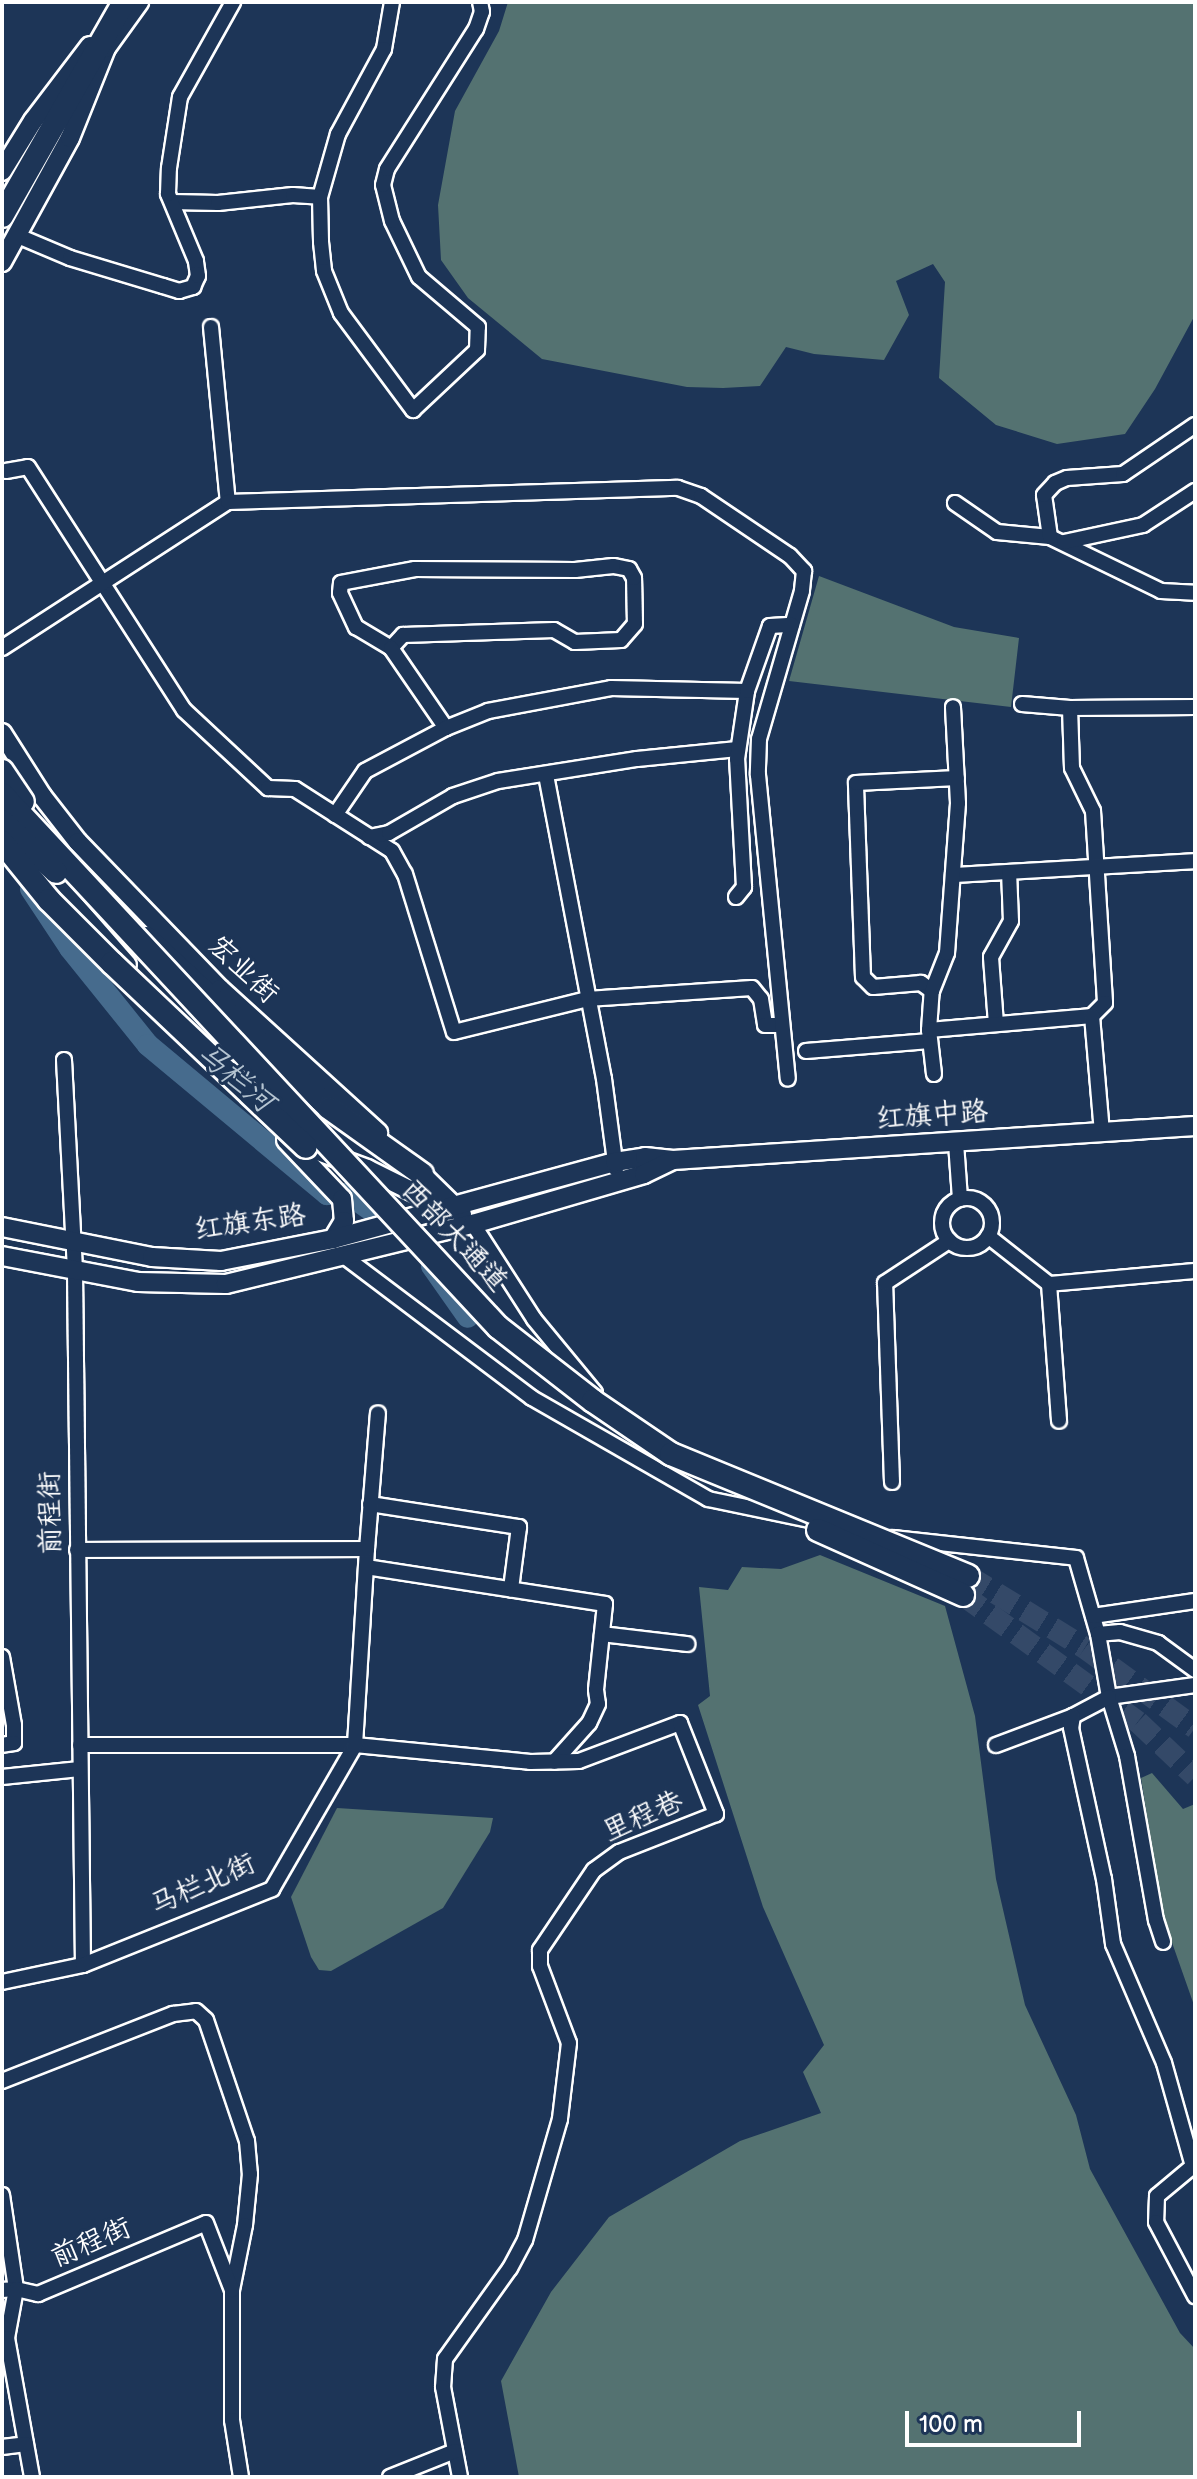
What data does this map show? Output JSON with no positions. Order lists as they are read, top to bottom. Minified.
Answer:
{"streets":{"highway":["西部大通道"],"main road":["宏业街","红旗中路","红旗东路"],"street":["前程街","里程巷","马栏北街"]},"crossings":[["宏业街","红旗中路"],["宏业街","红旗东路"],["红旗中路","红旗东路"],["红旗东路","前程街"],["前程街","里程巷"],["前程街","马栏北街"],["里程巷","马栏北街"]],"water":["马栏河"],"scale_bar":"100 m"}
